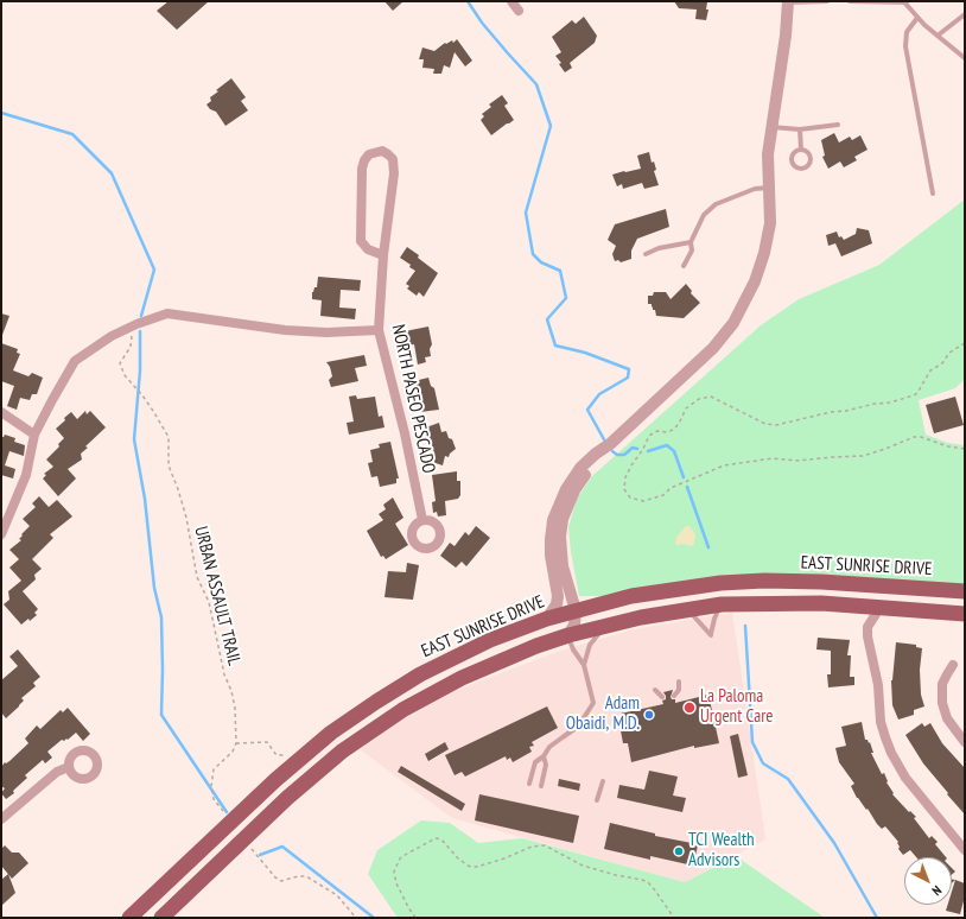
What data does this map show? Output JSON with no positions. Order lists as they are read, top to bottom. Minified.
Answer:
{"streets":{"main road":["EAST SUNRISE DRIVE"],"street":["NORTH PASEO PESCADO"],"path":["URBAN ASSAULT TRAIL"]},"places":["La Paloma Urgent Care","Adam Obaidi, M.D.","TCI Wealth Advisors"],"north":"bottom right"}
